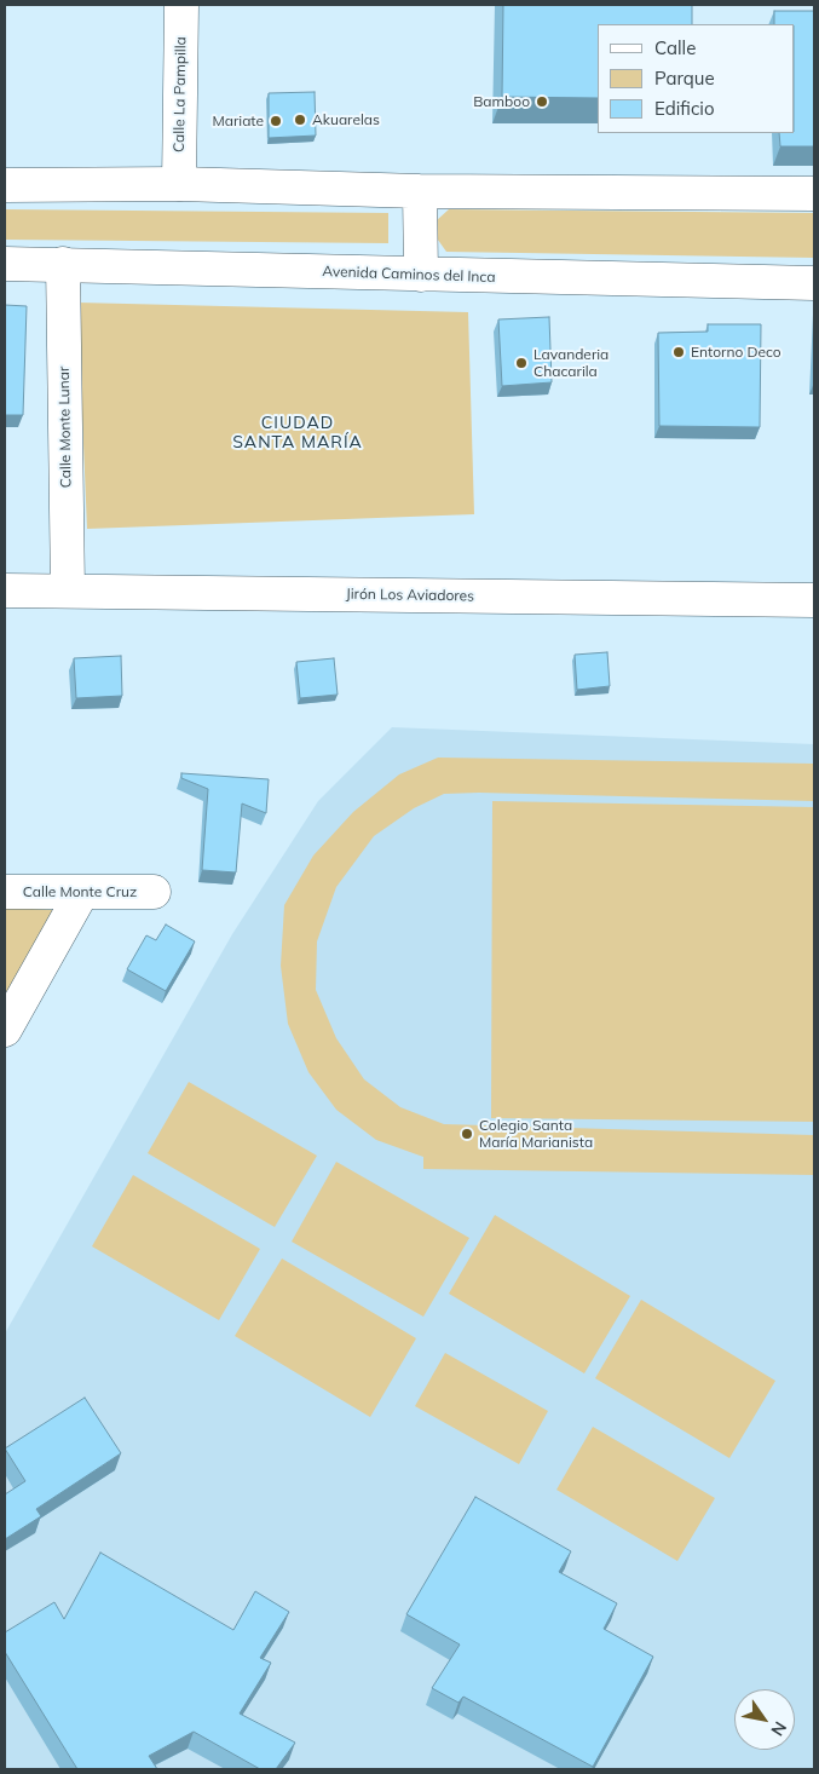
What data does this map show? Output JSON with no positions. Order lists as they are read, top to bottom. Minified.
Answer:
{"streets":{"main road":["Calle La Pampilla","Avenida Caminos del Inca","Calle Monte Lunar","Jirón Los Aviadores","Calle Monte Cruz"]},"crossings":[["Avenida Caminos del Inca","Calle Monte Lunar"],["Calle Monte Lunar","Jirón Los Aviadores"]],"districts":["CIUDAD SANTA MARÍA"],"places":["Bamboo","Akuarelas","Mariate","Entorno Deco","Lavanderia Chacarila","Colegio Santa María Marianista"],"legend":["Calle","Parque","Edificio"],"north":"bottom right"}
